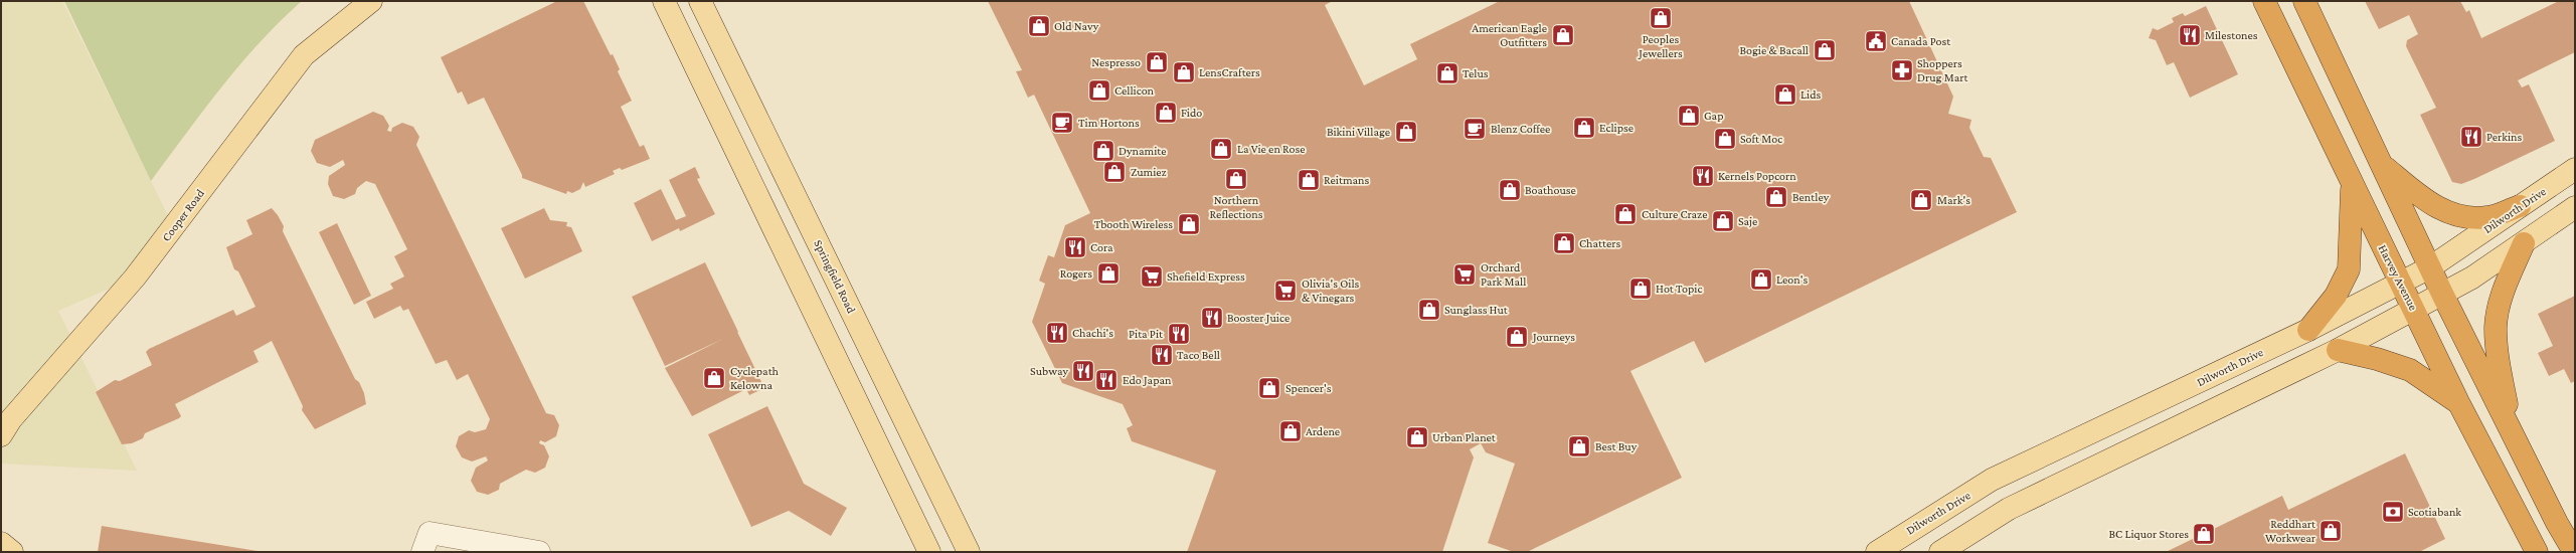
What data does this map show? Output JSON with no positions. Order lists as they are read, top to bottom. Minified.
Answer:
{"streets":{"highway":["Harvey Avenue"],"main road":["Dilworth Drive","Cooper Road","Springfield Road"]},"crossings":[["Dilworth Drive","Harvey Avenue"]],"places":{"shop":["Peoples Jewellers","Old Navy","American Eagle Outfitters","Bogie & Bacall","Nespresso","LensCrafters","Telus","Cellicon","Lids","Fido","Gap","Eclipse","Bikini Village","Soft Moc","La Vie en Rose","Dynamite","Zumiez","Northern Reflections","Reitmans","Boathouse","Bentley","Mark's","Culture Craze","Saje","Tbooth Wireless","Chatters","Rogers","Leon's","Hot Topic","Sunglass Hut","Journeys","Cyclepath Kelowna","Spencer's","Ardene","Urban Planet","Best Buy","Reddhart Workwear","BC Liquor Stores"],"restaurant":["Milestones","Perkins","Kernels Popcorn","Cora","Booster Juice","Chachi's","Pita Pit","Taco Bell","Subway","Edo Japan"],"public building":["Canada Post"],"pharmacy":["Shoppers Drug Mart"],"cafe":["Tim Hortons","Blenz Coffee"],"supermarket":["Orchard Park Mall","Shefield Express","Olivia's Oils & Vinegars"],"bank":["Scotiabank"]}}
